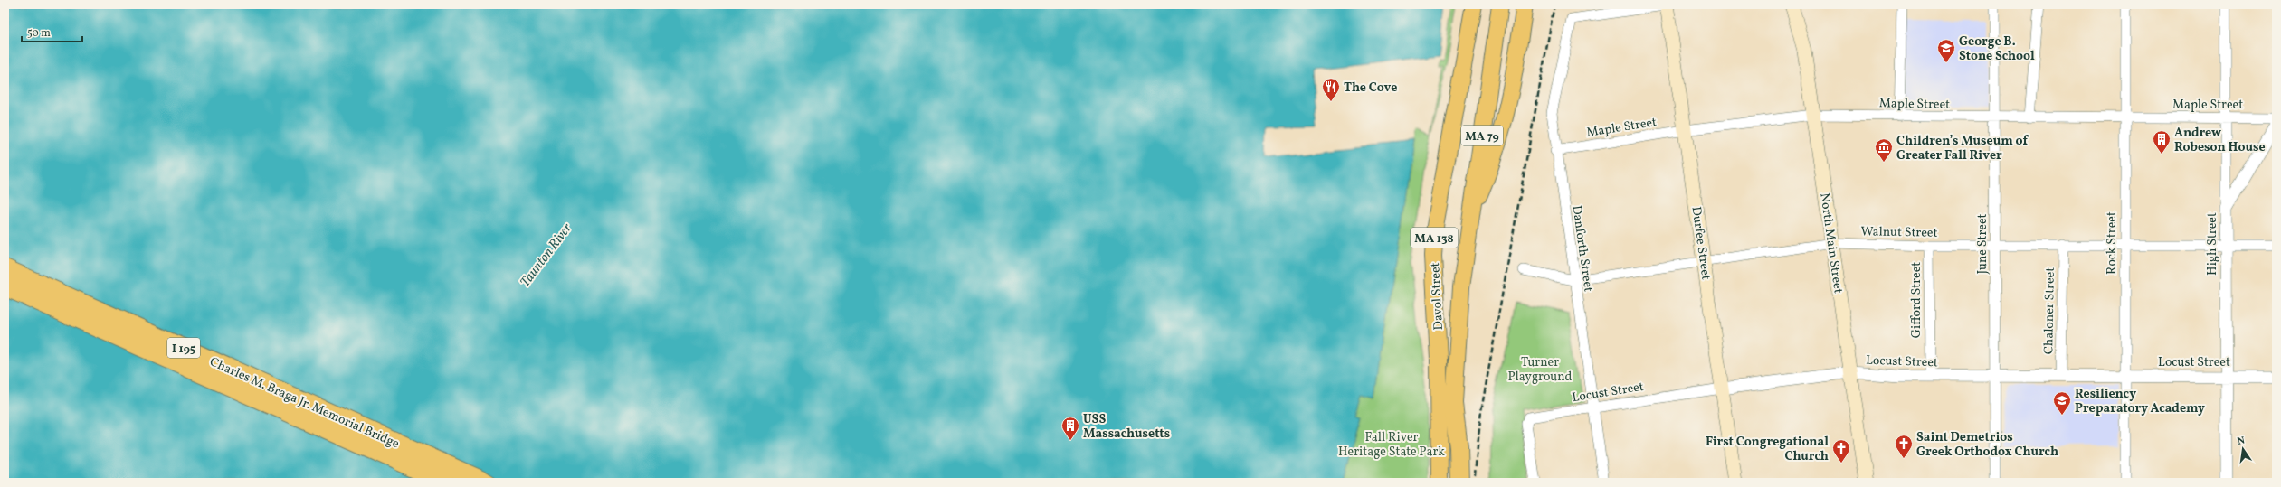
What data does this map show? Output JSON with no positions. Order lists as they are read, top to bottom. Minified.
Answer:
{"streets":{"highway":["MA 79","MA 138","Davol Street","I 195","Charles M. Braga Jr. Memorial Bridge"],"main road":["Durfee Street","North Main Street"],"street":["Maple Street","Walnut Street","Rock Street","June Street","High Street","Danforth Street","Gifford Street","Chaloner Street","Locust Street"]},"crossings":[["Maple Street","Durfee Street"],["Maple Street","North Main Street"],["Maple Street","Rock Street"],["Maple Street","June Street"],["Maple Street","High Street"],["Maple Street","Danforth Street"],["Walnut Street","Durfee Street"],["Walnut Street","North Main Street"],["Walnut Street","Rock Street"],["Walnut Street","June Street"],["Walnut Street","High Street"],["Walnut Street","Danforth Street"],["Walnut Street","Gifford Street"],["Walnut Street","Chaloner Street"],["Durfee Street","Danforth Street"],["Durfee Street","Locust Street"],["North Main Street","Locust Street"],["Rock Street","Locust Street"],["June Street","Locust Street"],["High Street","Locust Street"],["Danforth Street","Locust Street"],["Gifford Street","Locust Street"],["Chaloner Street","Locust Street"]],"water":["Taunton River"],"parks":["Turner Playground","Fall River Heritage State Park"],"places":{"school or university":["George B. Stone School","Resiliency Preparatory Academy"],"restaurant":["The Cove"],"building":["Andrew Robeson House","USS Massachusetts"],"museum":["Children’s Museum of Greater Fall River"],"church":["Saint Demetrios Greek Orthodox Church","First Congregational Church"]},"scale_bar":"50 m","north":"top"}
